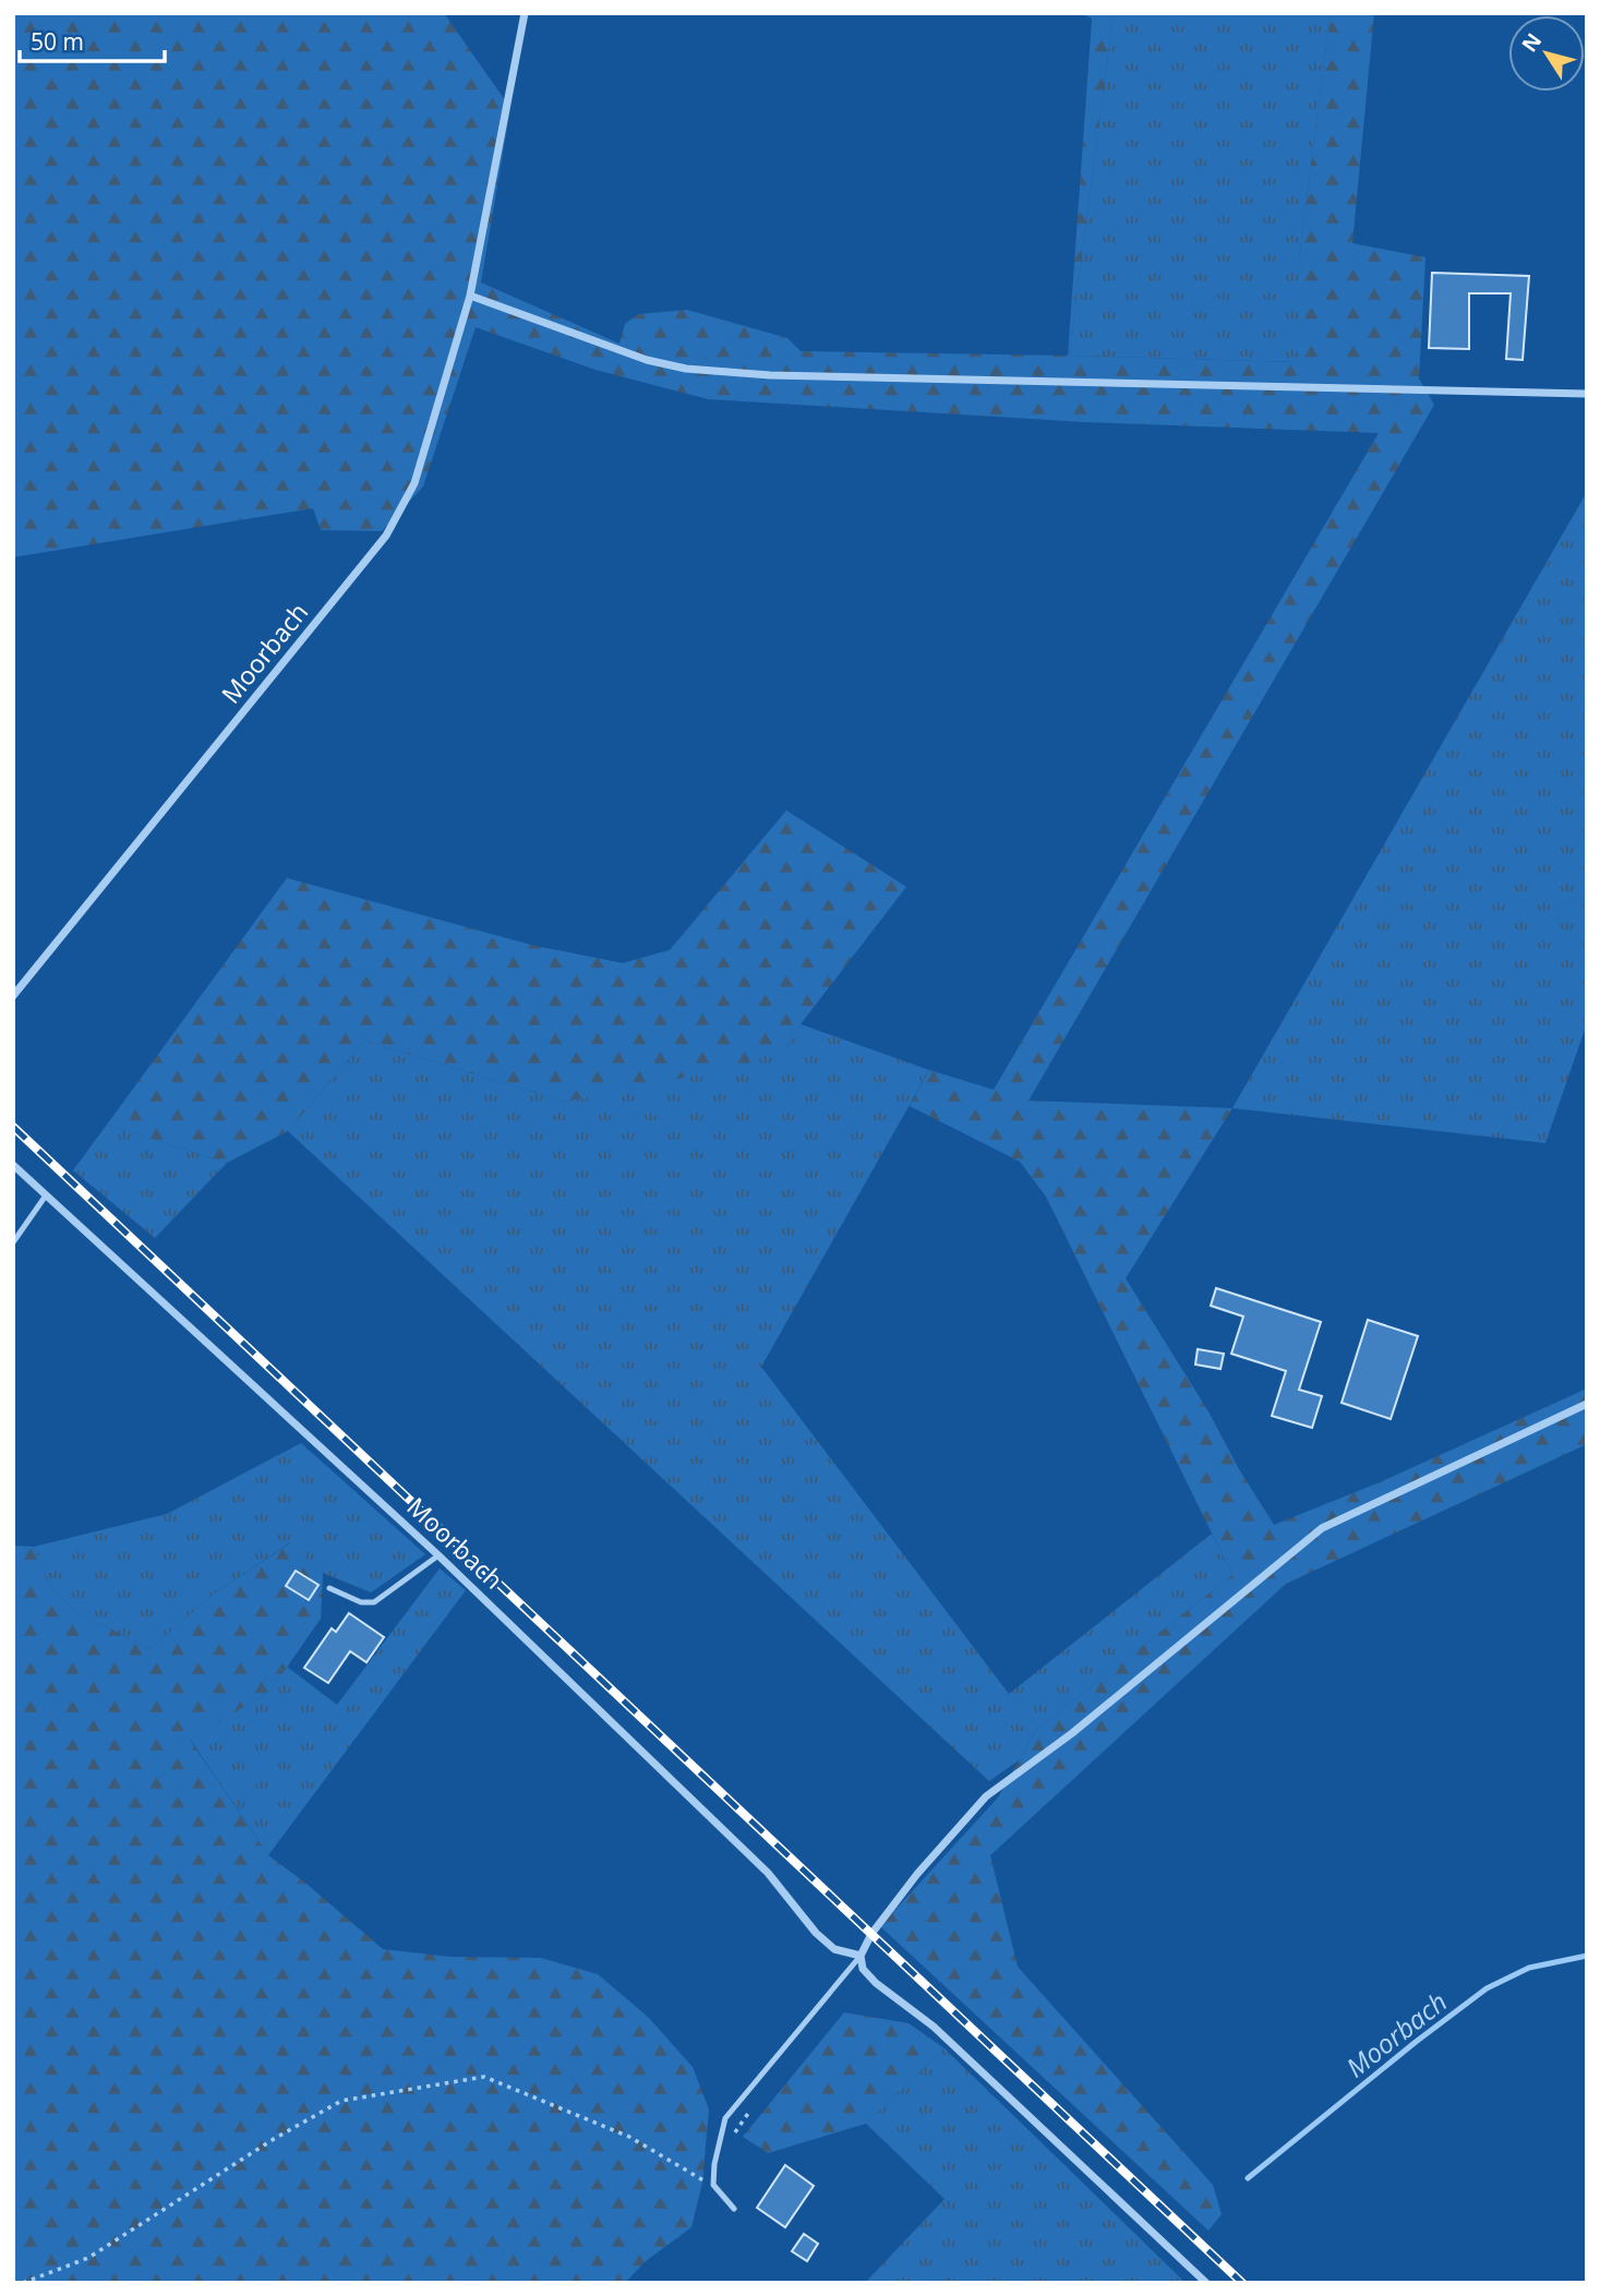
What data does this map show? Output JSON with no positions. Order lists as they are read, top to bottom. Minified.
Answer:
{"streets":{"street":["Moorbach"]},"water":["Moorbach"],"scale_bar":"50 m","north":"top left"}
